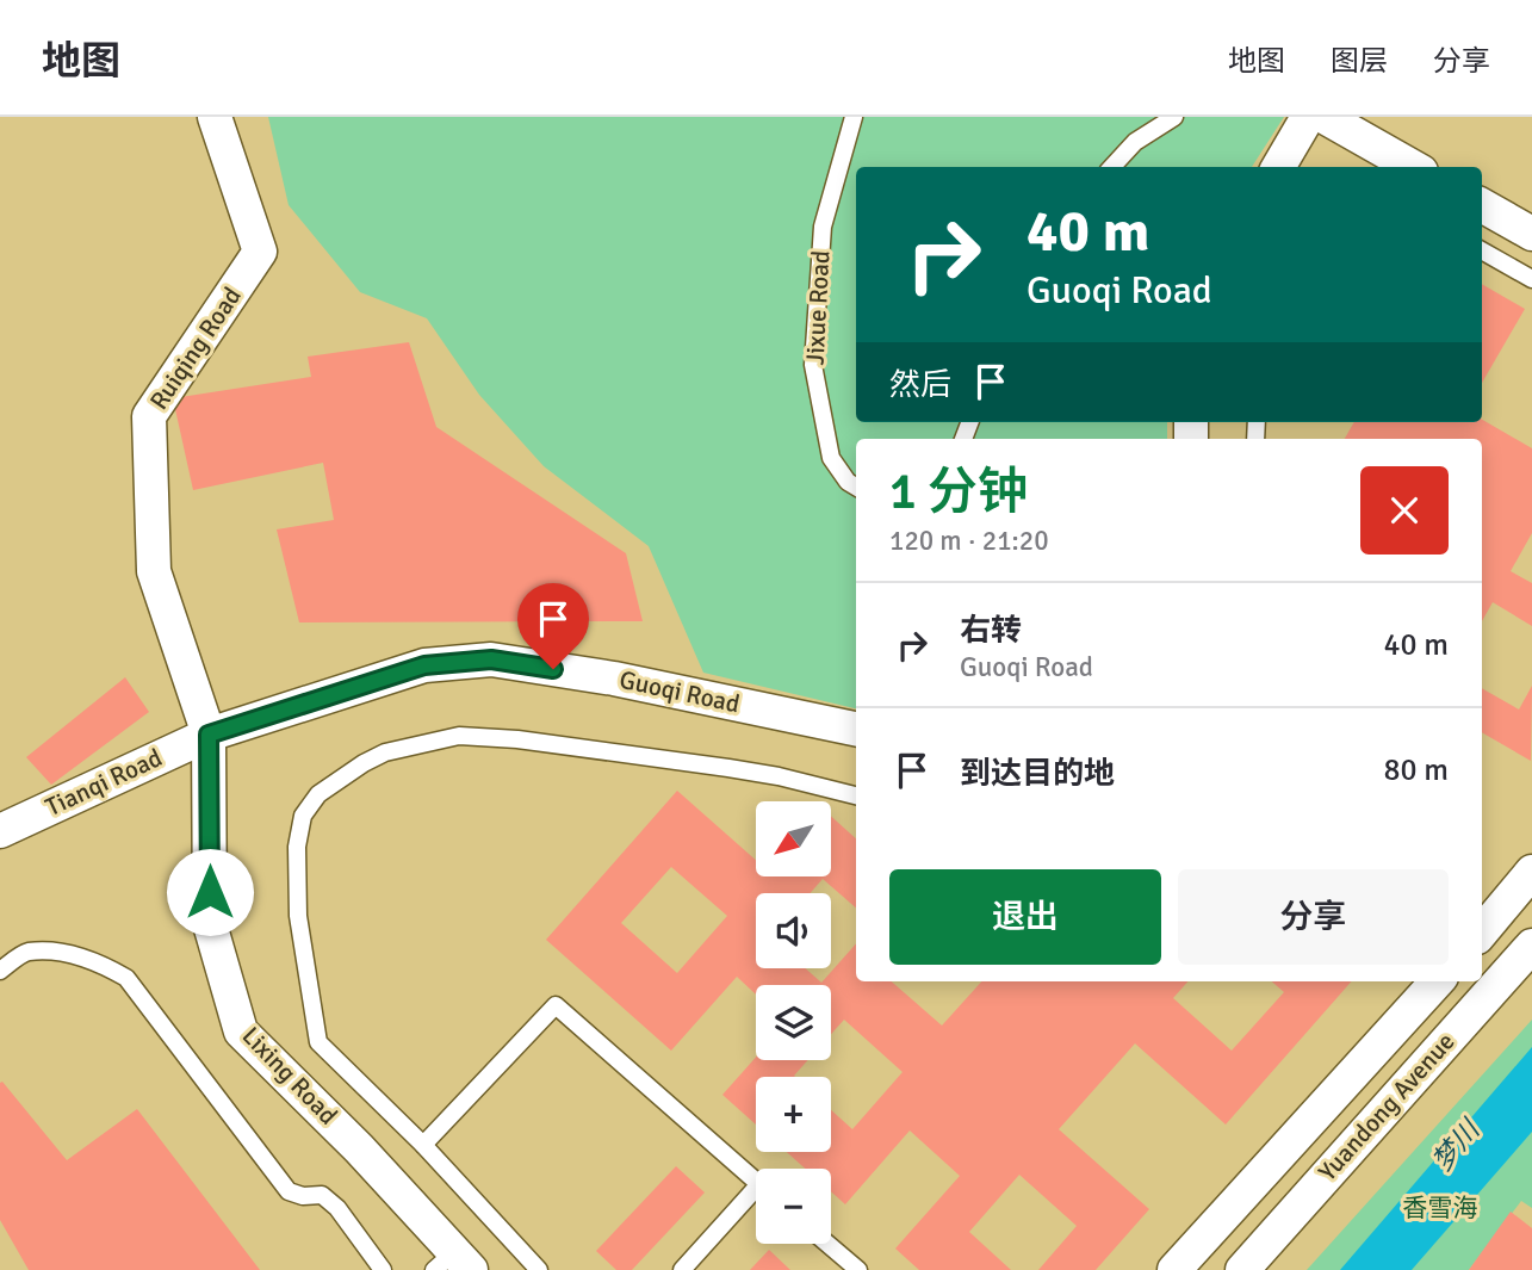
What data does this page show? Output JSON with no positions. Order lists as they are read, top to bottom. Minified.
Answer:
{"streets":{"street":["Ruiqing Road","Guoqi Road","Tianqi Road","Lixing Road","Yuandong Avenue"],"lane":["Jixue Road"]},"crossings":[["Ruiqing Road","Guoqi Road"],["Ruiqing Road","Tianqi Road"],["Ruiqing Road","Lixing Road"],["Guoqi Road","Tianqi Road"],["Guoqi Road","Lixing Road"],["Tianqi Road","Lixing Road"]],"water":["梦川"],"parks":["香雪海"],"north":"bottom left","page":{"header":"地图","nav":["地图","图层","分享"],"turn":["40 m","Guoqi Road"],"then":"然后","heading":["1 分钟","120 m · 21:20"],"list":[{"name":"右转","note":"Guoqi Road","value":"40 m"},{"name":"到达目的地","value":"80 m"}],"map_buttons":["+","−"],"buttons":["退出","分享"]}}
